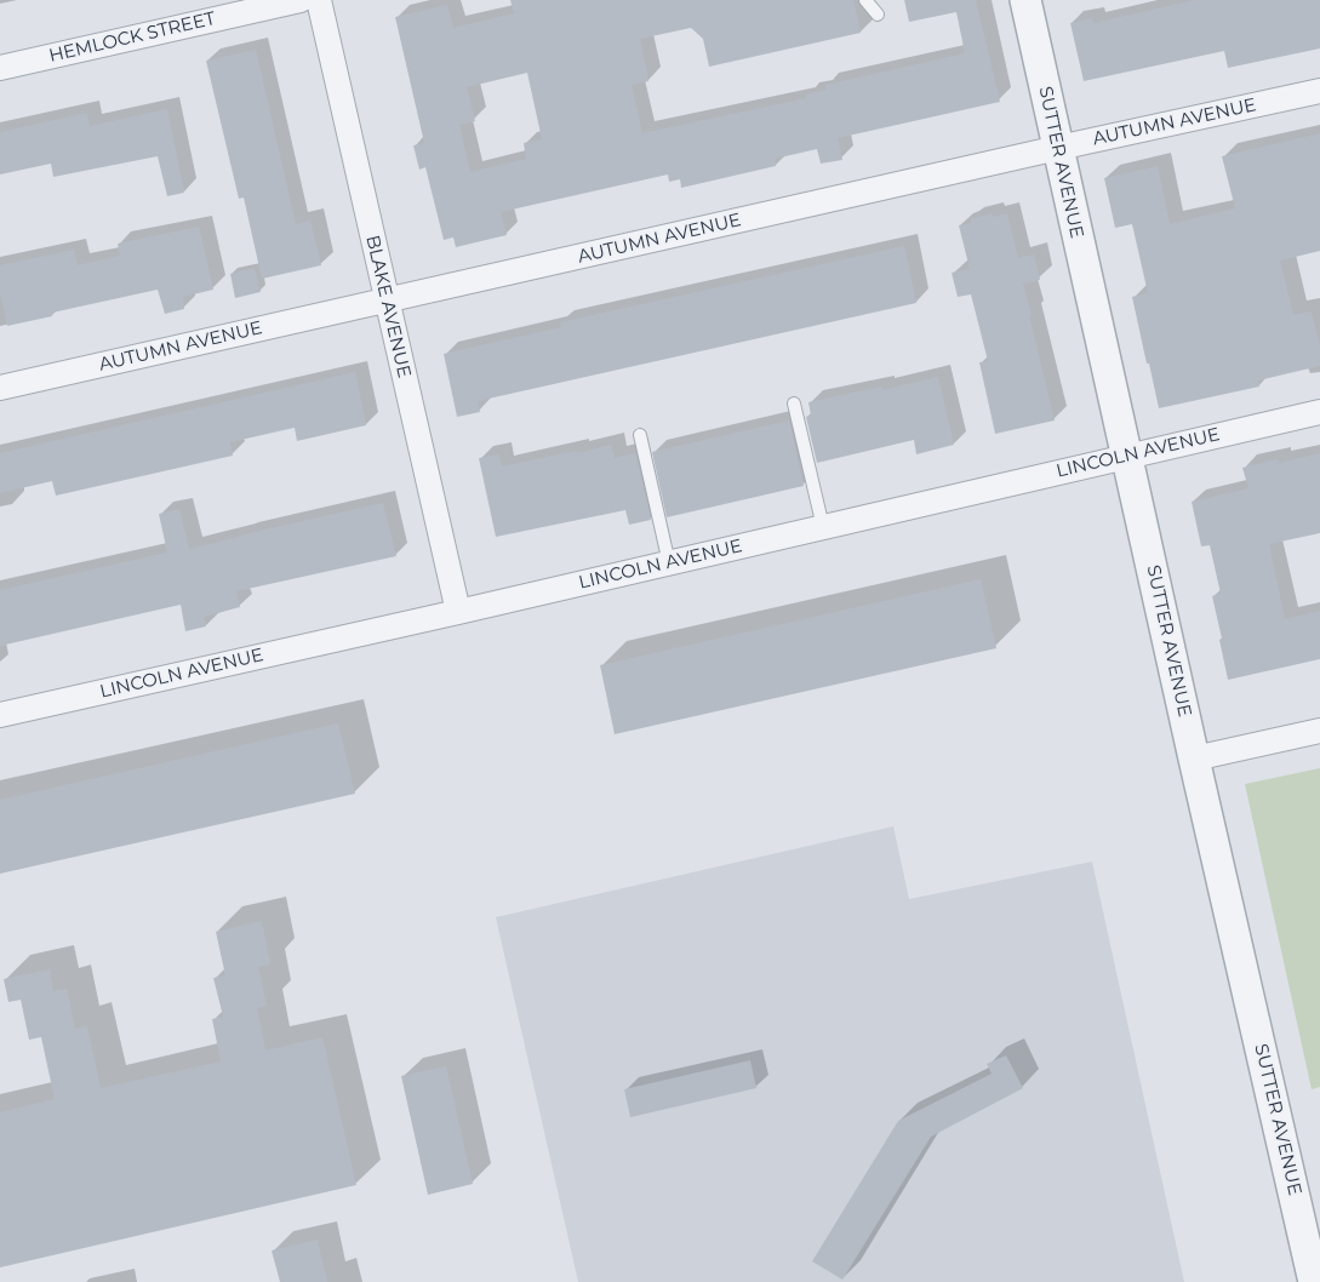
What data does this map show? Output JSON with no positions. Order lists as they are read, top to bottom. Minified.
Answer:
{"streets":{"street":["HEMLOCK STREET","AUTUMN AVENUE","SUTTER AVENUE","BLAKE AVENUE","LINCOLN AVENUE"]},"crossings":[["AUTUMN AVENUE","SUTTER AVENUE"],["AUTUMN AVENUE","BLAKE AVENUE"],["SUTTER AVENUE","LINCOLN AVENUE"],["BLAKE AVENUE","LINCOLN AVENUE"]]}
